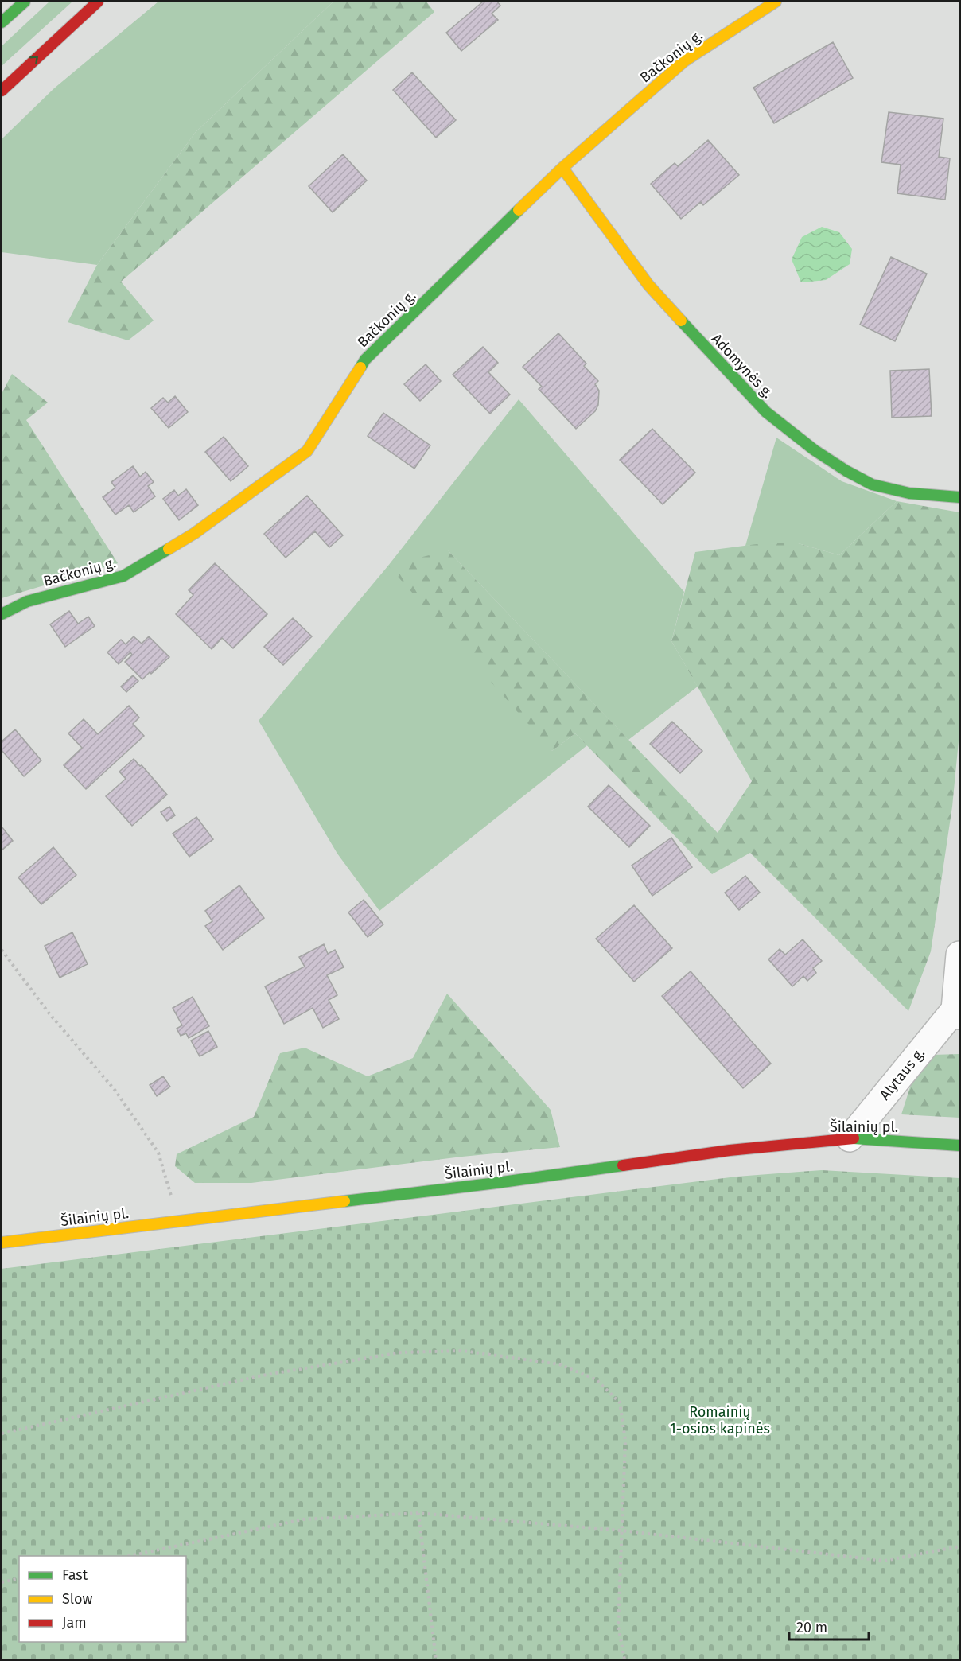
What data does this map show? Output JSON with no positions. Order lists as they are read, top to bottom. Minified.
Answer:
{"streets":{"main road":["Bačkonių g.","Adomynės g.","Šilainių pl."],"street":["Alytaus g."]},"crossings":[["Bačkonių g.","Adomynės g."],["Alytaus g.","Šilainių pl."]],"parks":["Romainių 1-osios kapinės"],"legend":["Fast","Slow","Jam"],"scale_bar":"20 m"}
